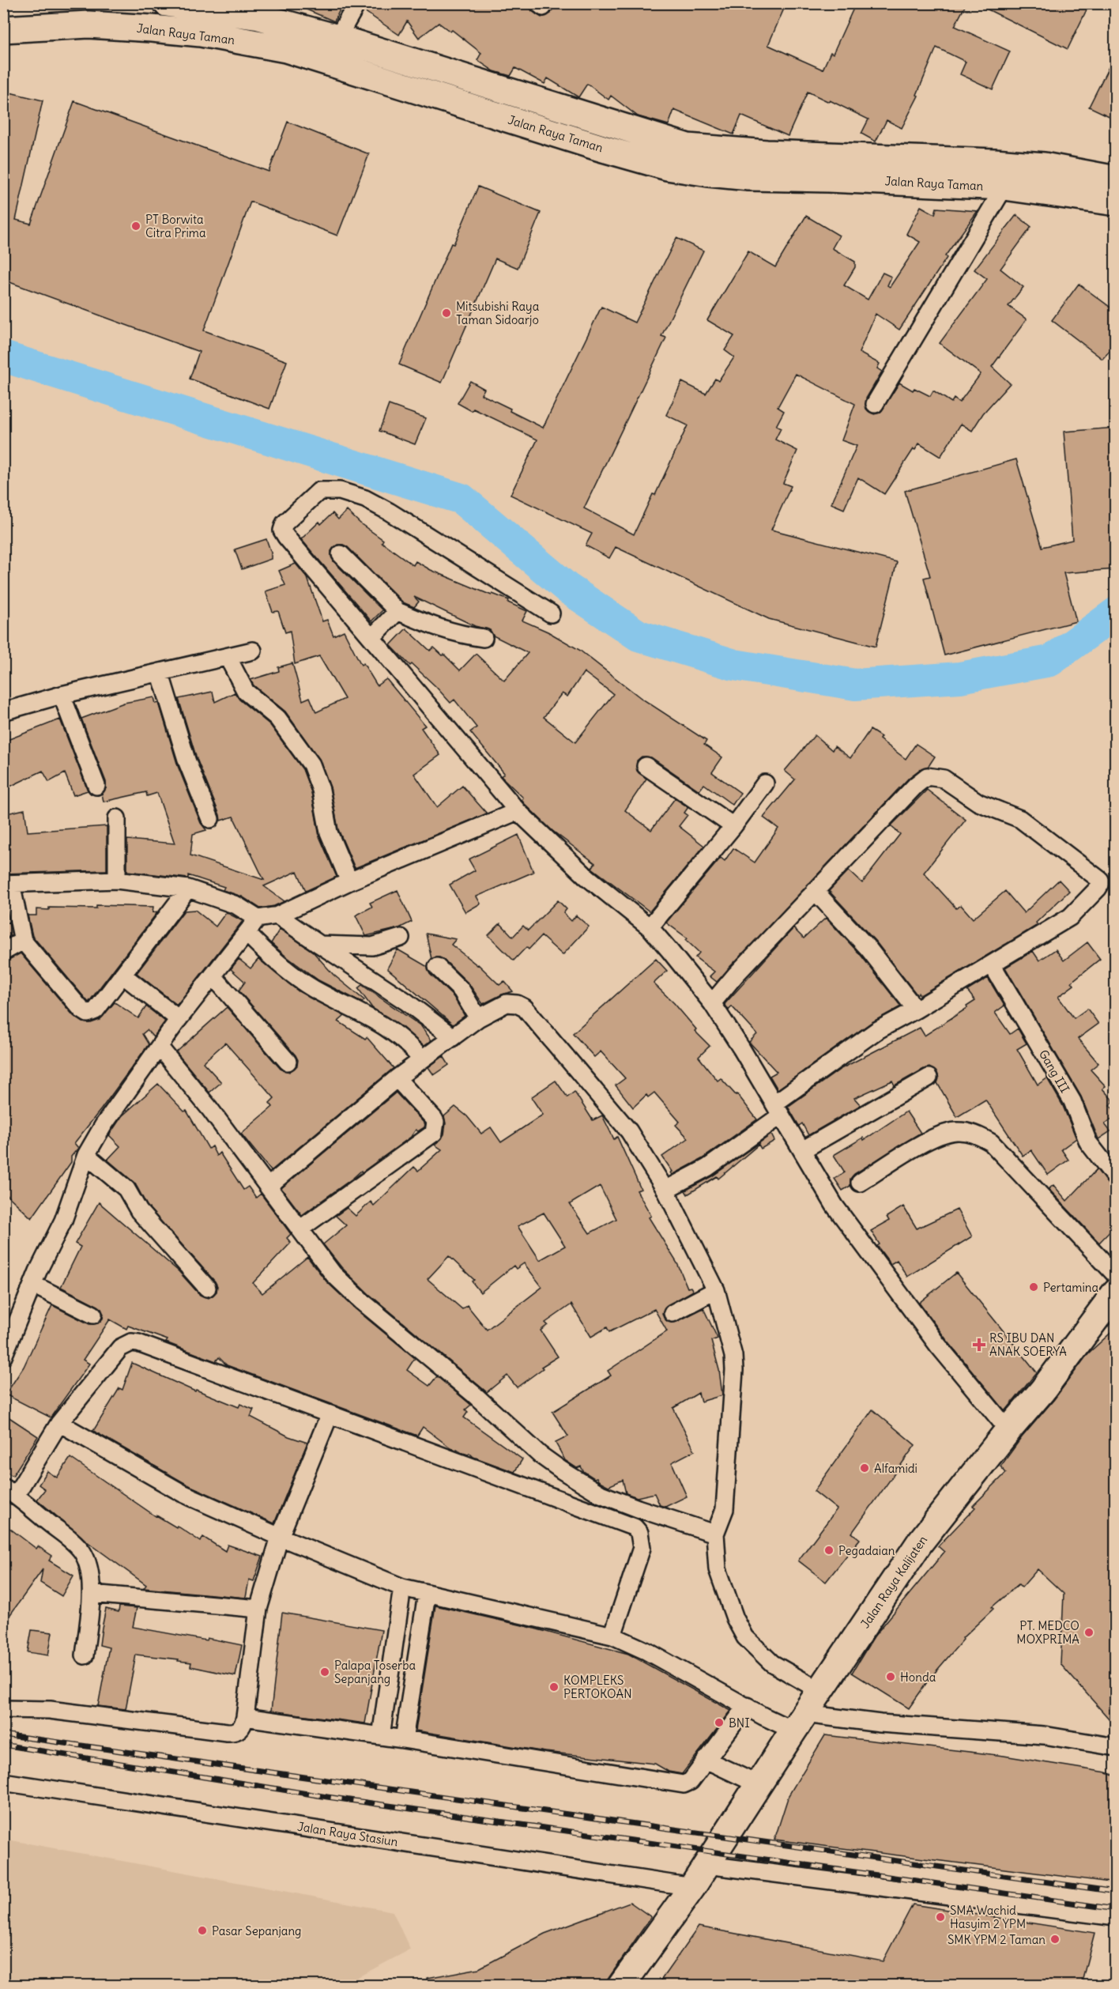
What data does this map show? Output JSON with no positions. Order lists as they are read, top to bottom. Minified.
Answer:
{"streets":{"main road":["Jalan Raya Taman","Jalan Raya Kalijaten"],"street":["Gang III","Jalan Raya Stasiun"]},"crossings":[["Jalan Raya Kalijaten","Jalan Raya Stasiun"]],"places":{"other":["PT Borwita Citra Prima","Mitsubishi Raya Taman Sidoarjo","Pertamina","Alfamidi","Pegadaian","PT. MEDCO MOXPRIMA","Palapa Toserba Sepanjang","Honda","KOMPLEKS PERTOKOAN","BNI","SMA Wachid Hasyim 2 YPM","Pasar Sepanjang","SMK YPM 2 Taman"],"health":["RS IBU DAN ANAK SOERYA"]}}
